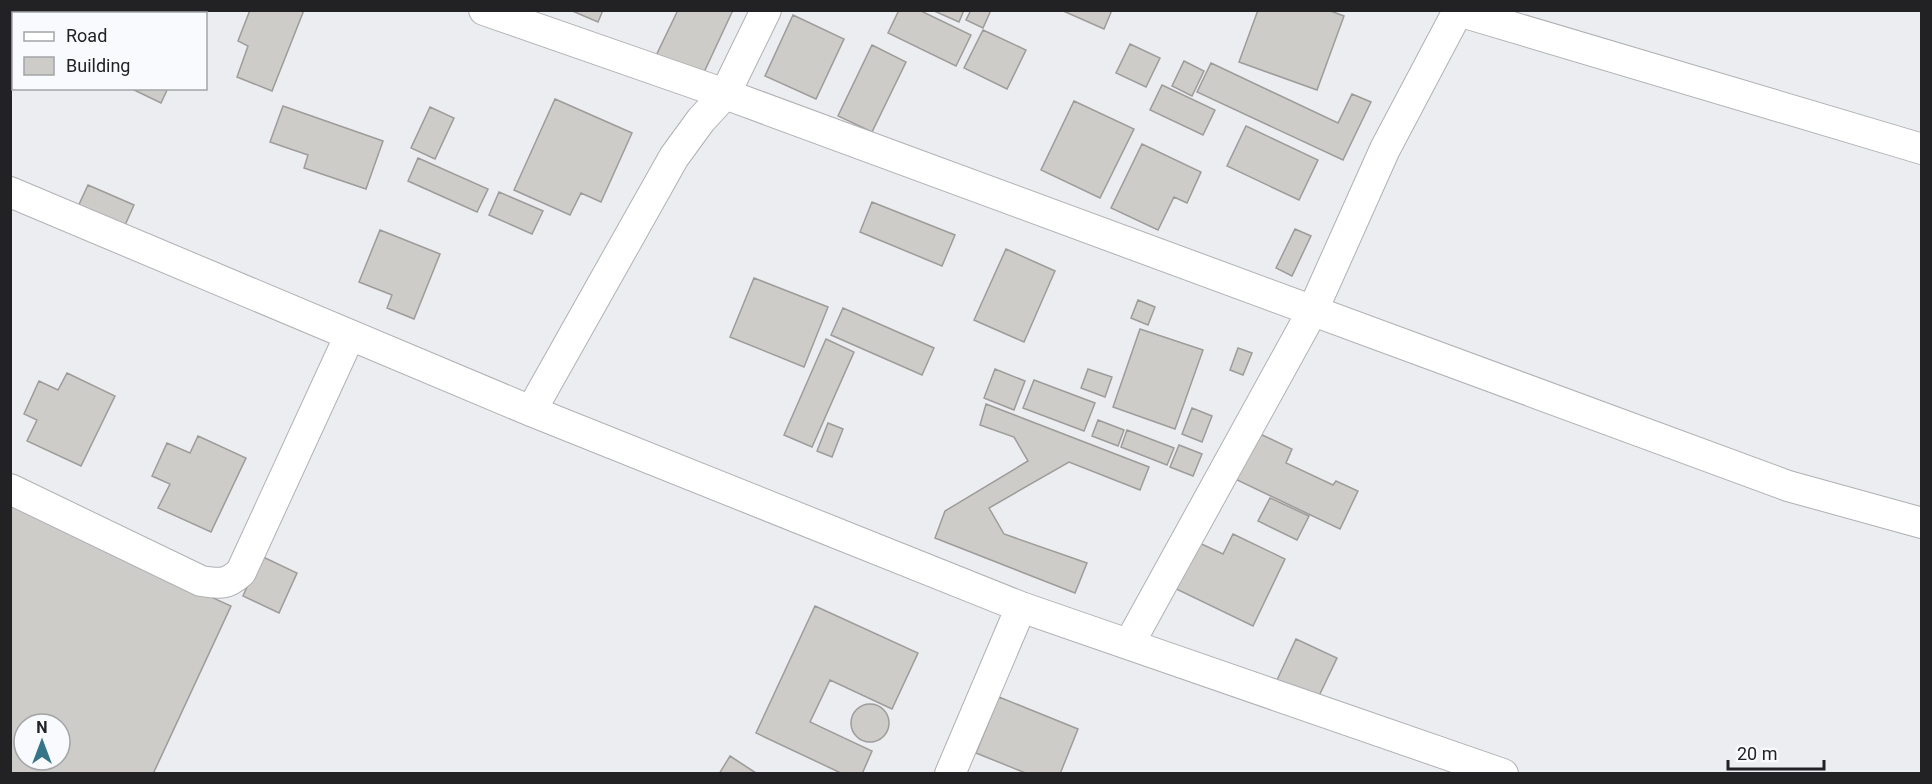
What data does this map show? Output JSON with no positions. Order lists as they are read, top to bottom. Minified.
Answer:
{"legend":["Road","Building"],"scale_bar":"20 m","north":"top"}
